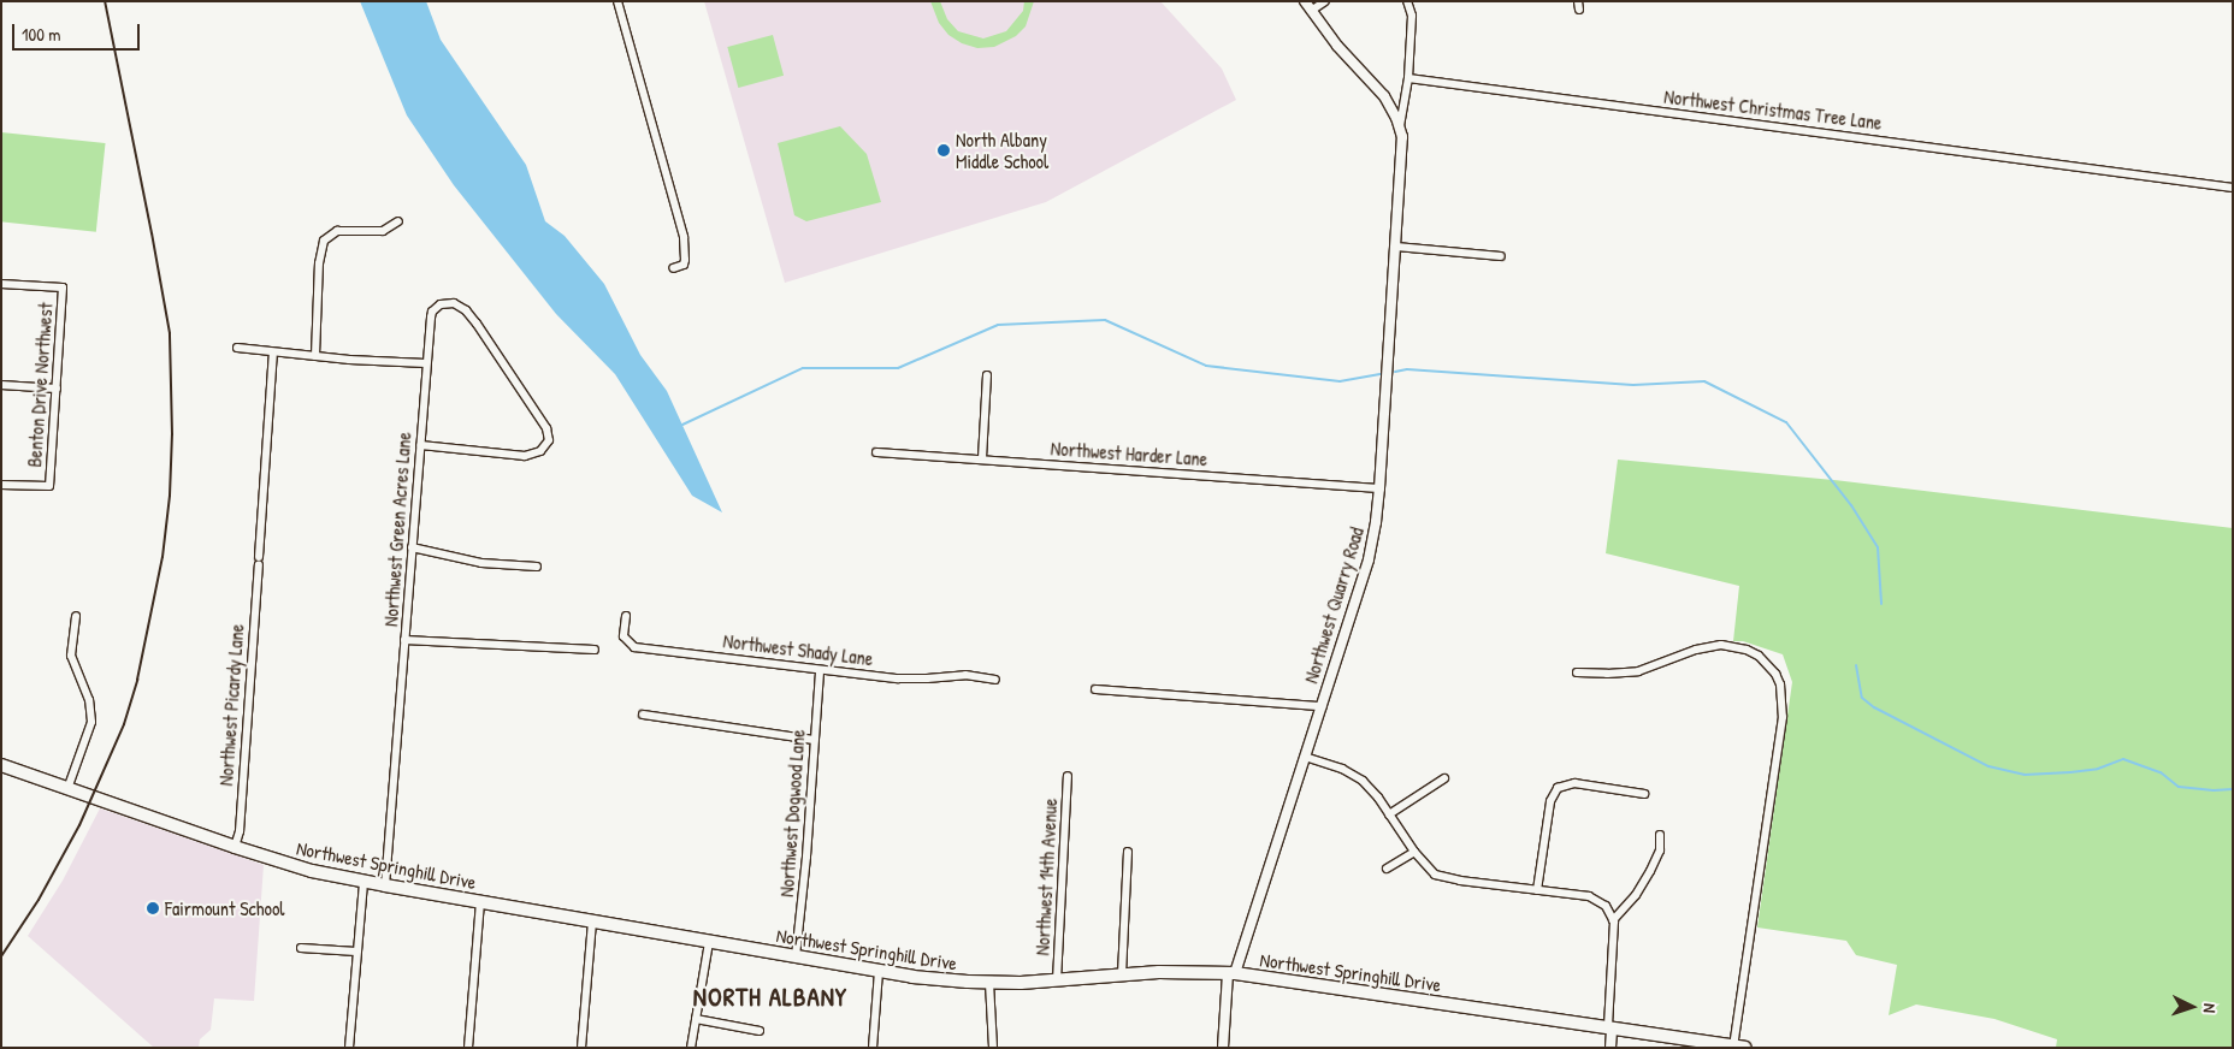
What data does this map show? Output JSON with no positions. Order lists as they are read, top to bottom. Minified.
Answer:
{"streets":{"main road":["Northwest Springhill Drive"],"street":["Northwest Christmas Tree Lane","Benton Drive Northwest","Northwest Harder Lane","Northwest Green Acres Lane","Northwest Quarry Road","Northwest Shady Lane","Northwest Picardy Lane","Northwest Dogwood Lane","Northwest 14th Avenue"]},"crossings":[["Northwest Christmas Tree Lane","Northwest Quarry Road"],["Northwest Harder Lane","Northwest Quarry Road"],["Northwest Green Acres Lane","Northwest Springhill Drive"],["Northwest Quarry Road","Northwest Springhill Drive"],["Northwest Shady Lane","Northwest Dogwood Lane"],["Northwest Picardy Lane","Northwest Springhill Drive"],["Northwest Dogwood Lane","Northwest Springhill Drive"],["Northwest Springhill Drive","Northwest 14th Avenue"]],"districts":["NORTH ALBANY"],"places":["North Albany Middle School","Fairmount School"],"scale_bar":"100 m","north":"right"}
